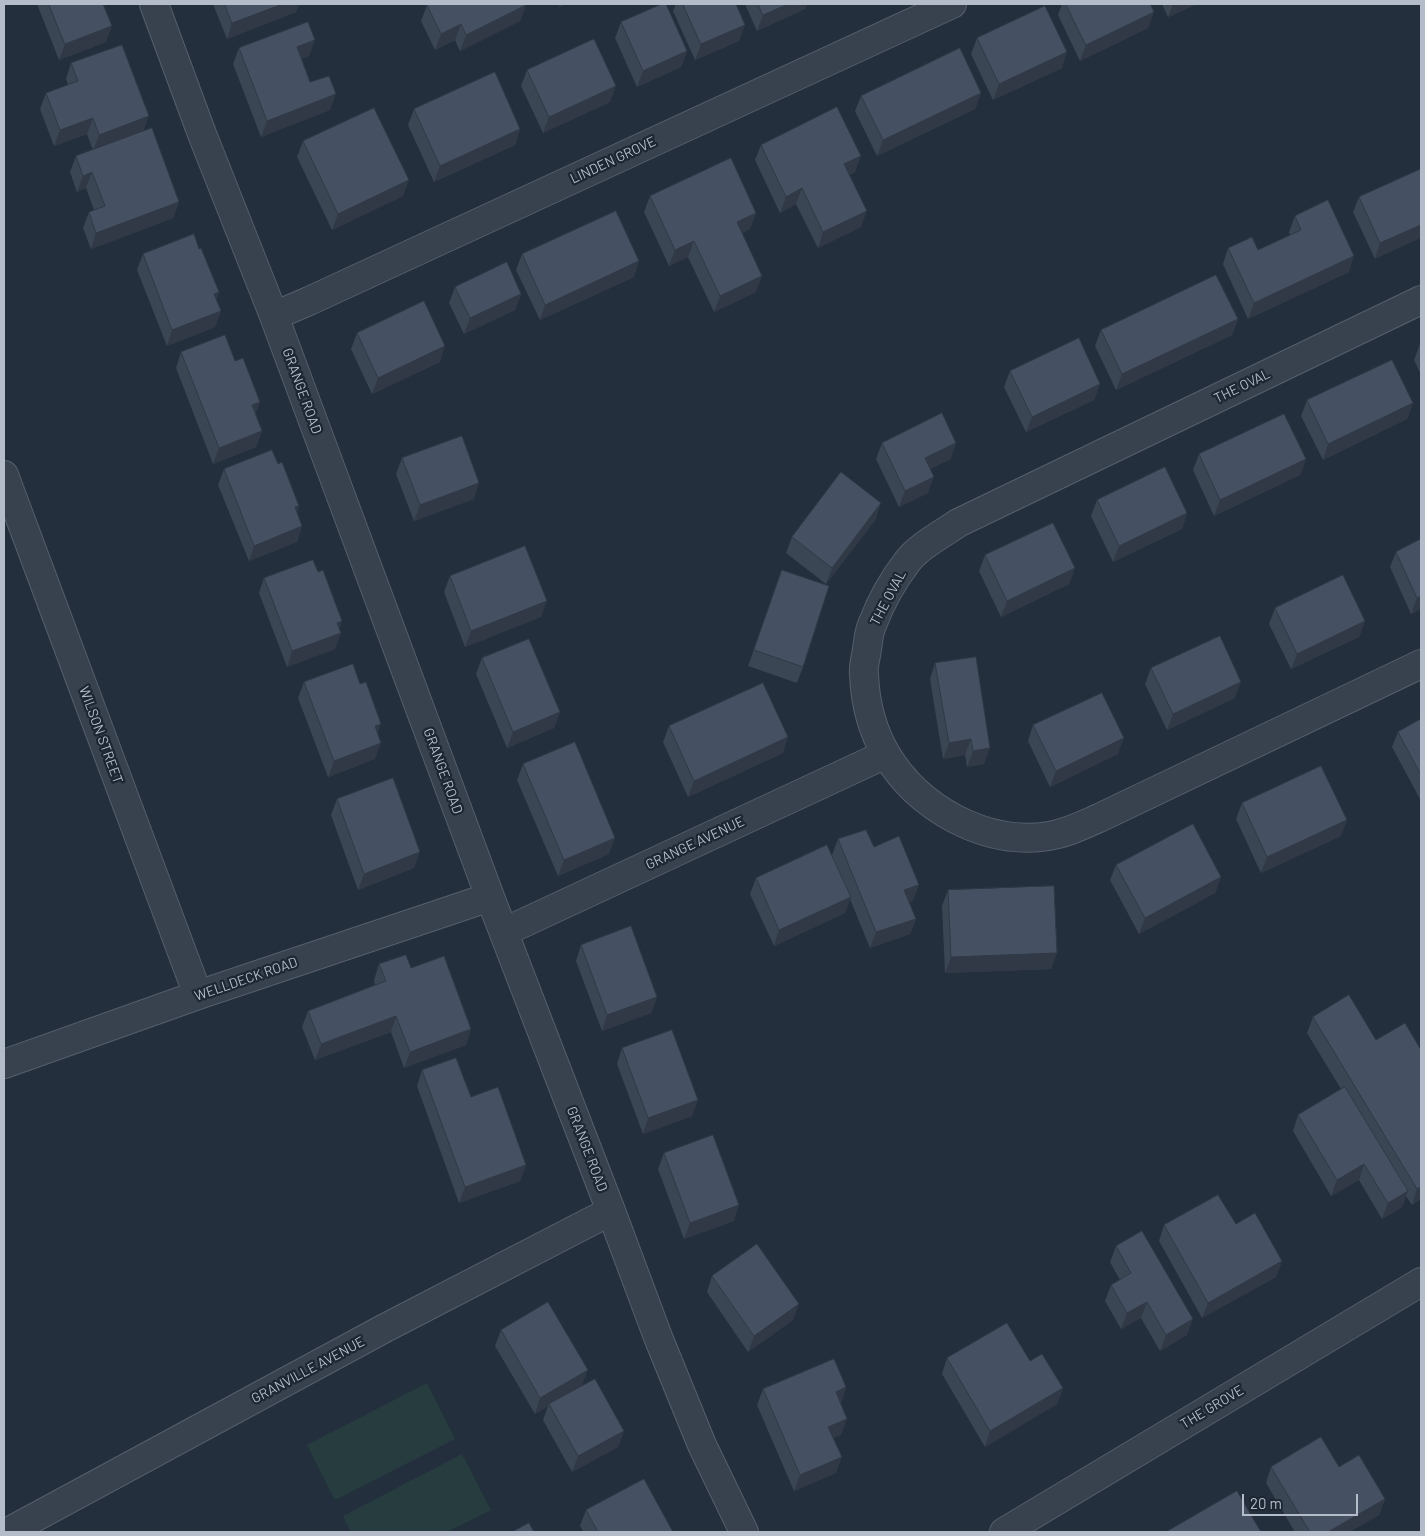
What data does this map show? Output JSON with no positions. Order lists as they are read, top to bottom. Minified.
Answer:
{"streets":{"street":["LINDEN GROVE","THE OVAL","GRANGE ROAD","WILSON STREET","GRANGE AVENUE","WELLDECK ROAD","GRANVILLE AVENUE","THE GROVE"]},"crossings":[["LINDEN GROVE","GRANGE ROAD"],["THE OVAL","GRANGE AVENUE"],["GRANGE ROAD","GRANGE AVENUE"],["GRANGE ROAD","WELLDECK ROAD"],["GRANGE ROAD","GRANVILLE AVENUE"],["WILSON STREET","WELLDECK ROAD"]],"scale_bar":"20 m"}
